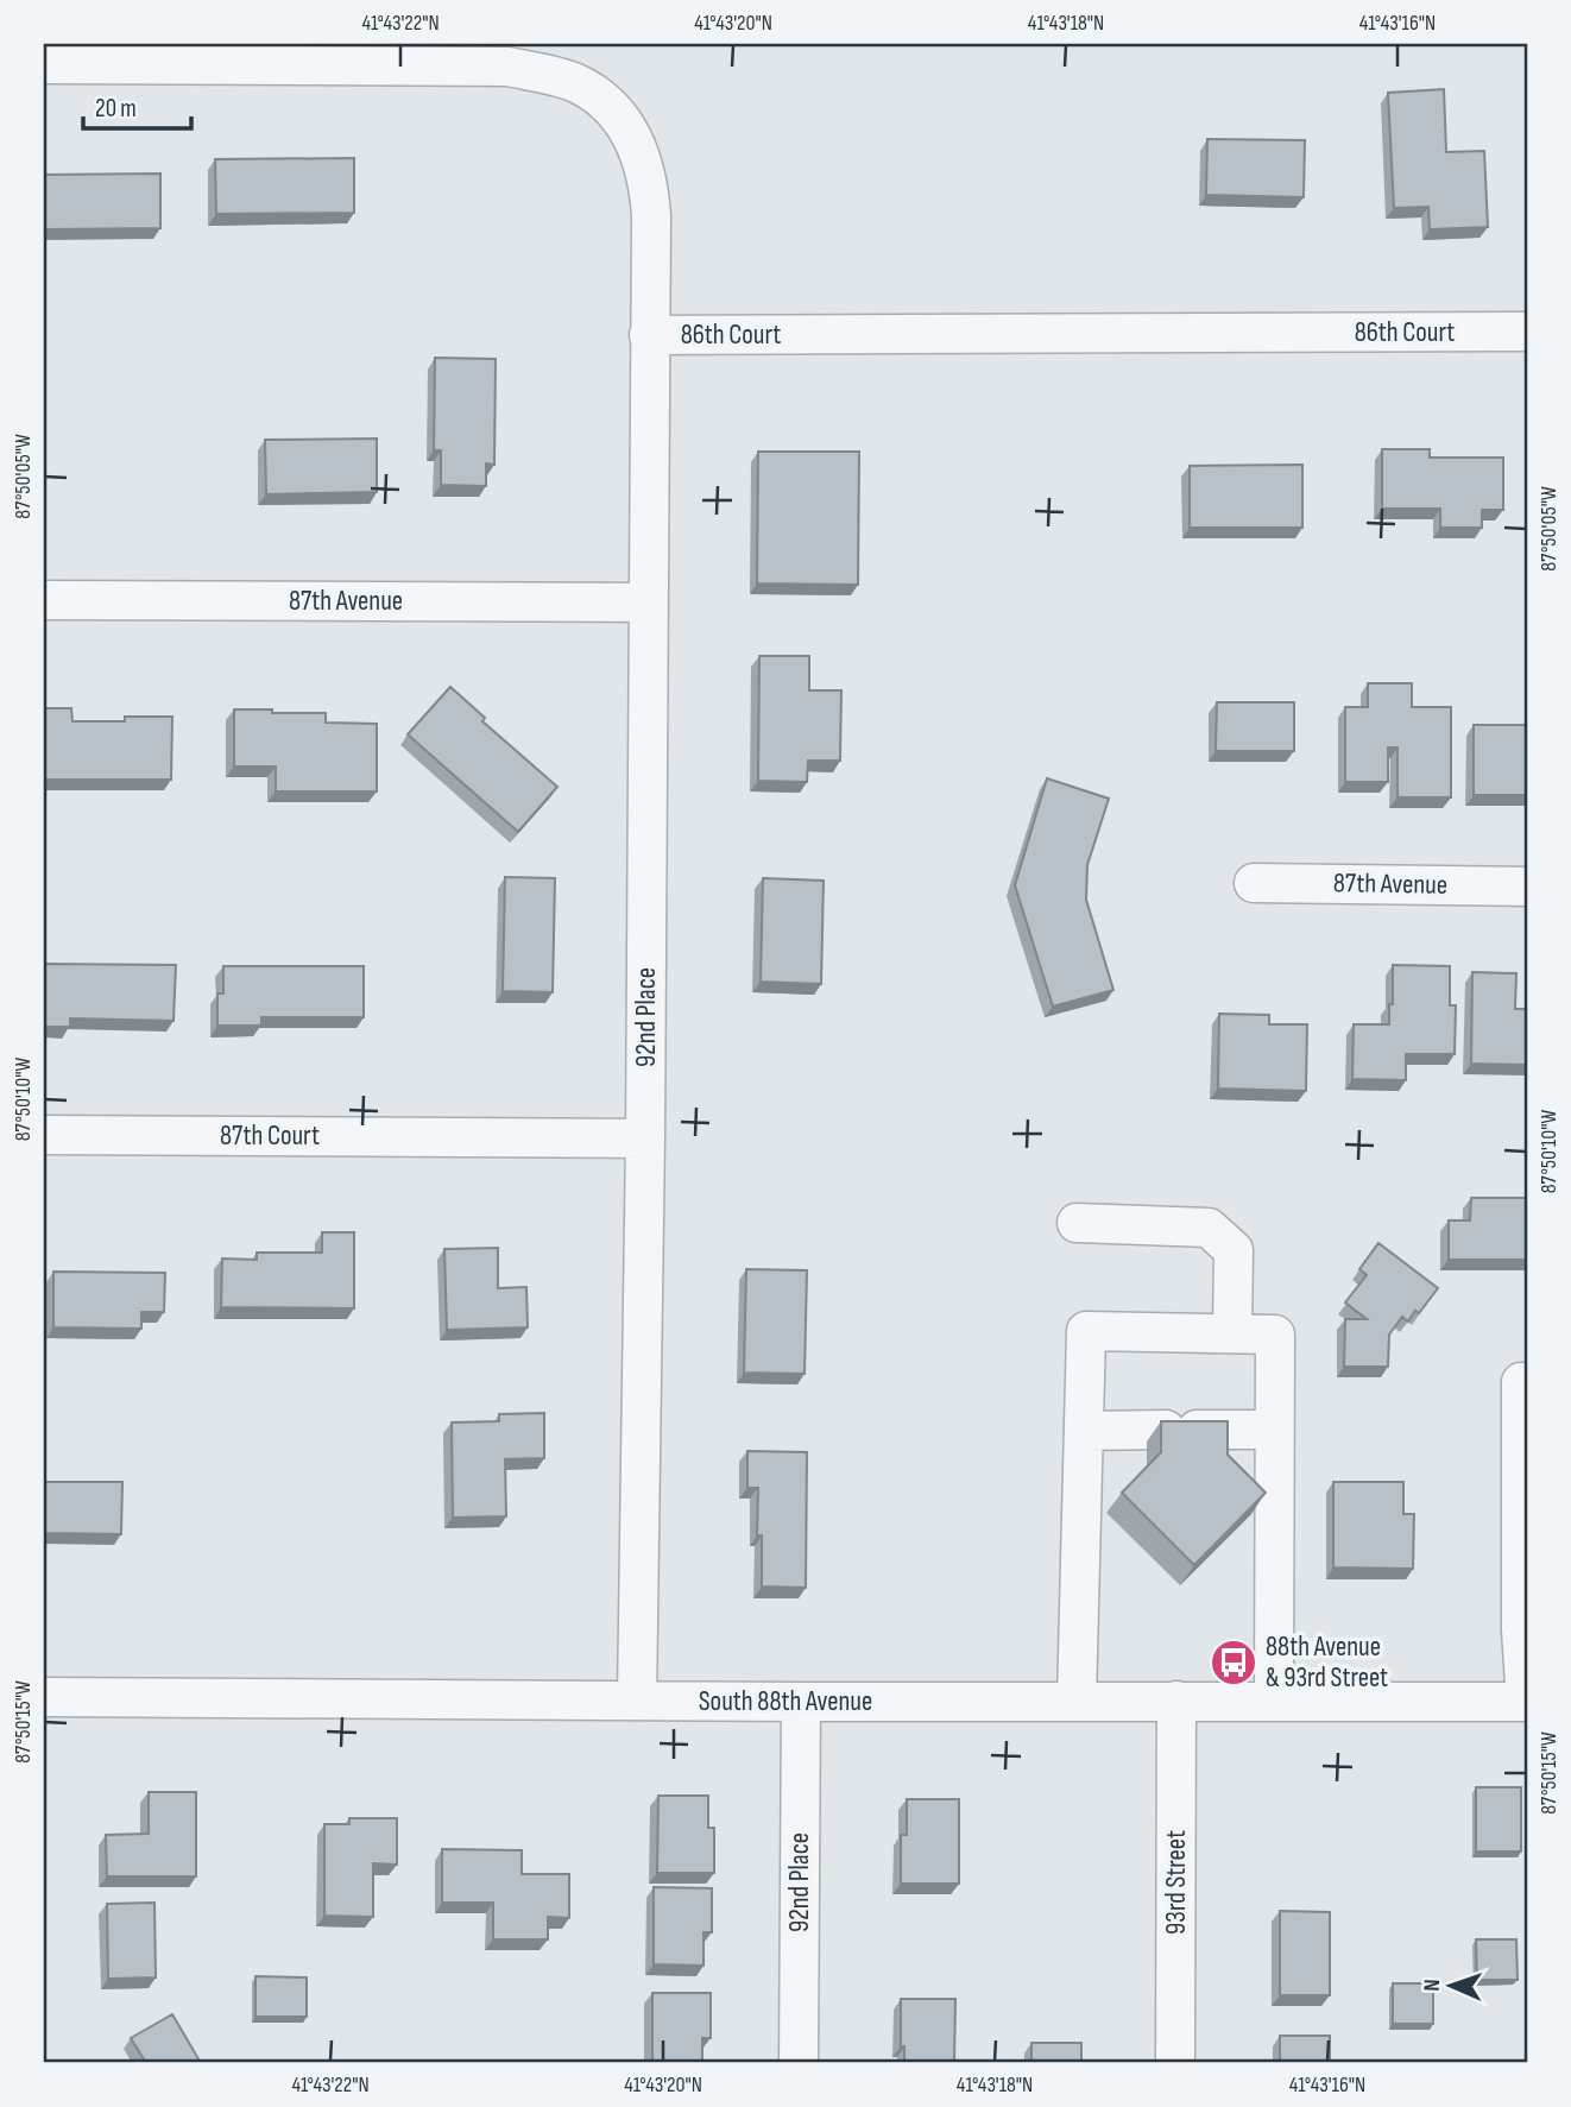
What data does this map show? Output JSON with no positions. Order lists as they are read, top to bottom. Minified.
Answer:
{"streets":{"street":["86th Court","87th Avenue","92nd Place","87th Court","South 88th Avenue","93rd Street"]},"crossings":[["86th Court","92nd Place"],["87th Avenue","92nd Place"],["92nd Place","87th Court"],["92nd Place","South 88th Avenue"],["South 88th Avenue","93rd Street"]],"places":{"bus stop":["88th Avenue & 93rd Street"]},"scale_bar":"20 m","north":"left","coordinates":["41°43'22\"N","41°43'20\"N","41°43'18\"N","41°43'16\"N","87°50'05\"W","87°50'10\"W","87°50'15\"W"]}
